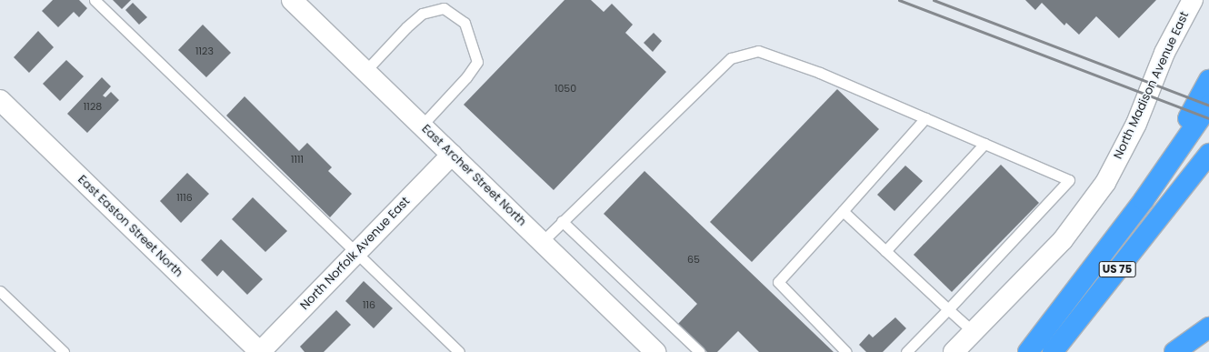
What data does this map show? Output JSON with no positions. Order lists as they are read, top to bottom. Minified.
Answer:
{"streets":{"highway":["US 75"],"street":["North Madison Avenue East","East Archer Street North","East Easton Street North","North Norfolk Avenue East"]},"crossings":[["East Archer Street North","North Norfolk Avenue East"],["East Easton Street North","North Norfolk Avenue East"]],"house_numbers":["1123","1050","1128","1111","1116","65","116"]}
